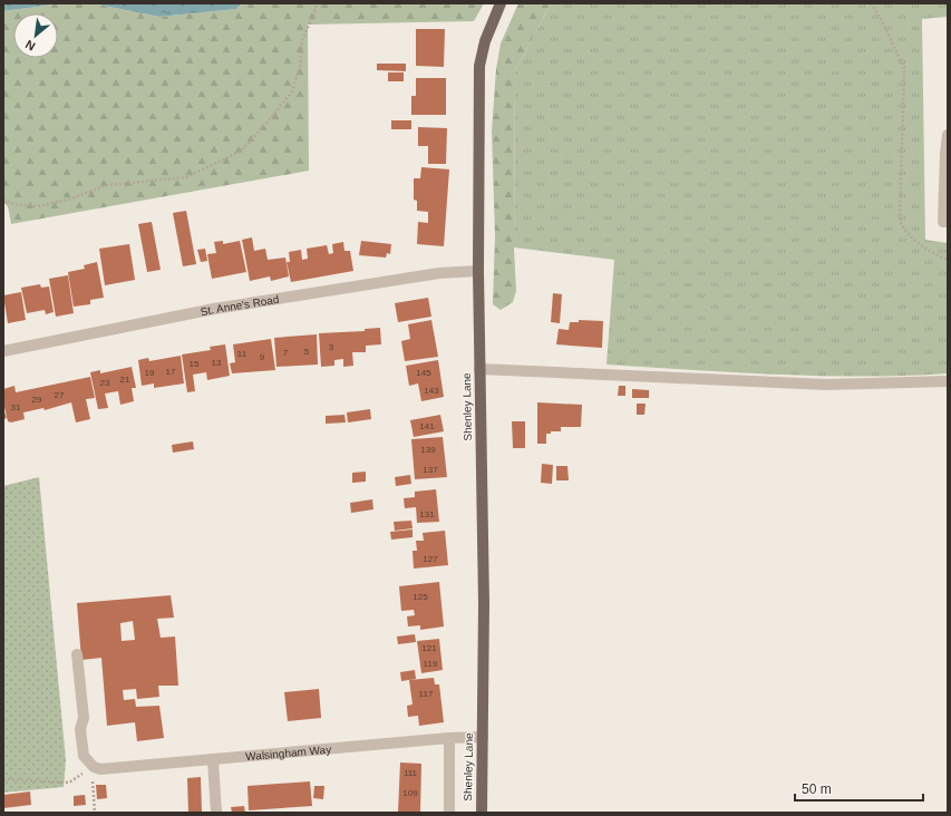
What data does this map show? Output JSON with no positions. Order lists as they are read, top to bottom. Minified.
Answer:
{"streets":{"main road":["Shenley Lane"],"street":["St. Anne's Road","Walsingham Way"]},"crossings":[["St. Anne's Road","Shenley Lane"],["Shenley Lane","Walsingham Way"]],"house_numbers":["3","5","7","11","9","13","15","17","19","145","21","23","143","27","29","31","141","139","137","131","127","125","121","119","117","111","109"],"scale_bar":"50 m","north":"bottom left"}
